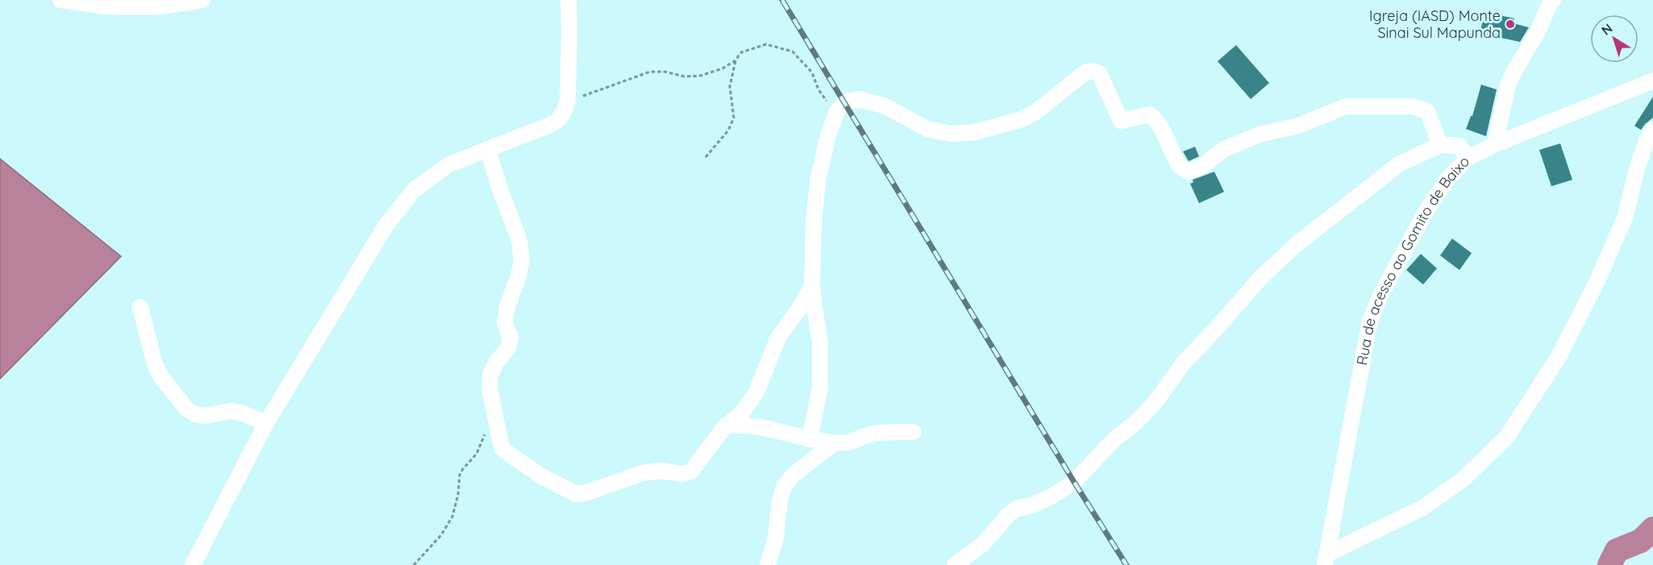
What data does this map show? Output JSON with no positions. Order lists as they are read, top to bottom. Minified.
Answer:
{"streets":{"street":["Rua de acesso ao Gomito de Baixo"]},"places":["Igreja (IASD) Monte Sinai Sul Mapunda"],"north":"top left"}
